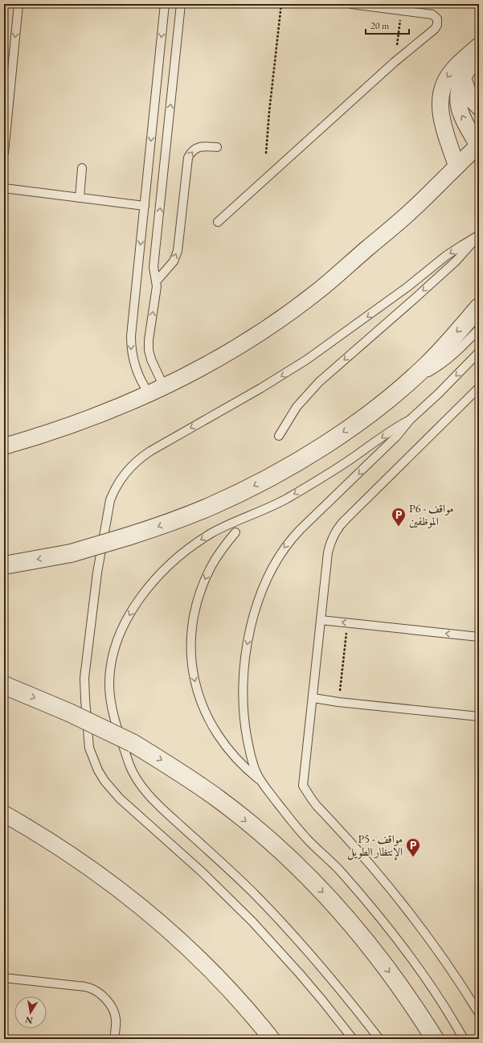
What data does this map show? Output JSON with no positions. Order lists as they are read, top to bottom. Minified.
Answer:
{"places":{"parking":["P6 - مواقف الموظفين","P5 - مواقف الإنتظار الطويل"]},"scale_bar":"20 m","north":"bottom"}
